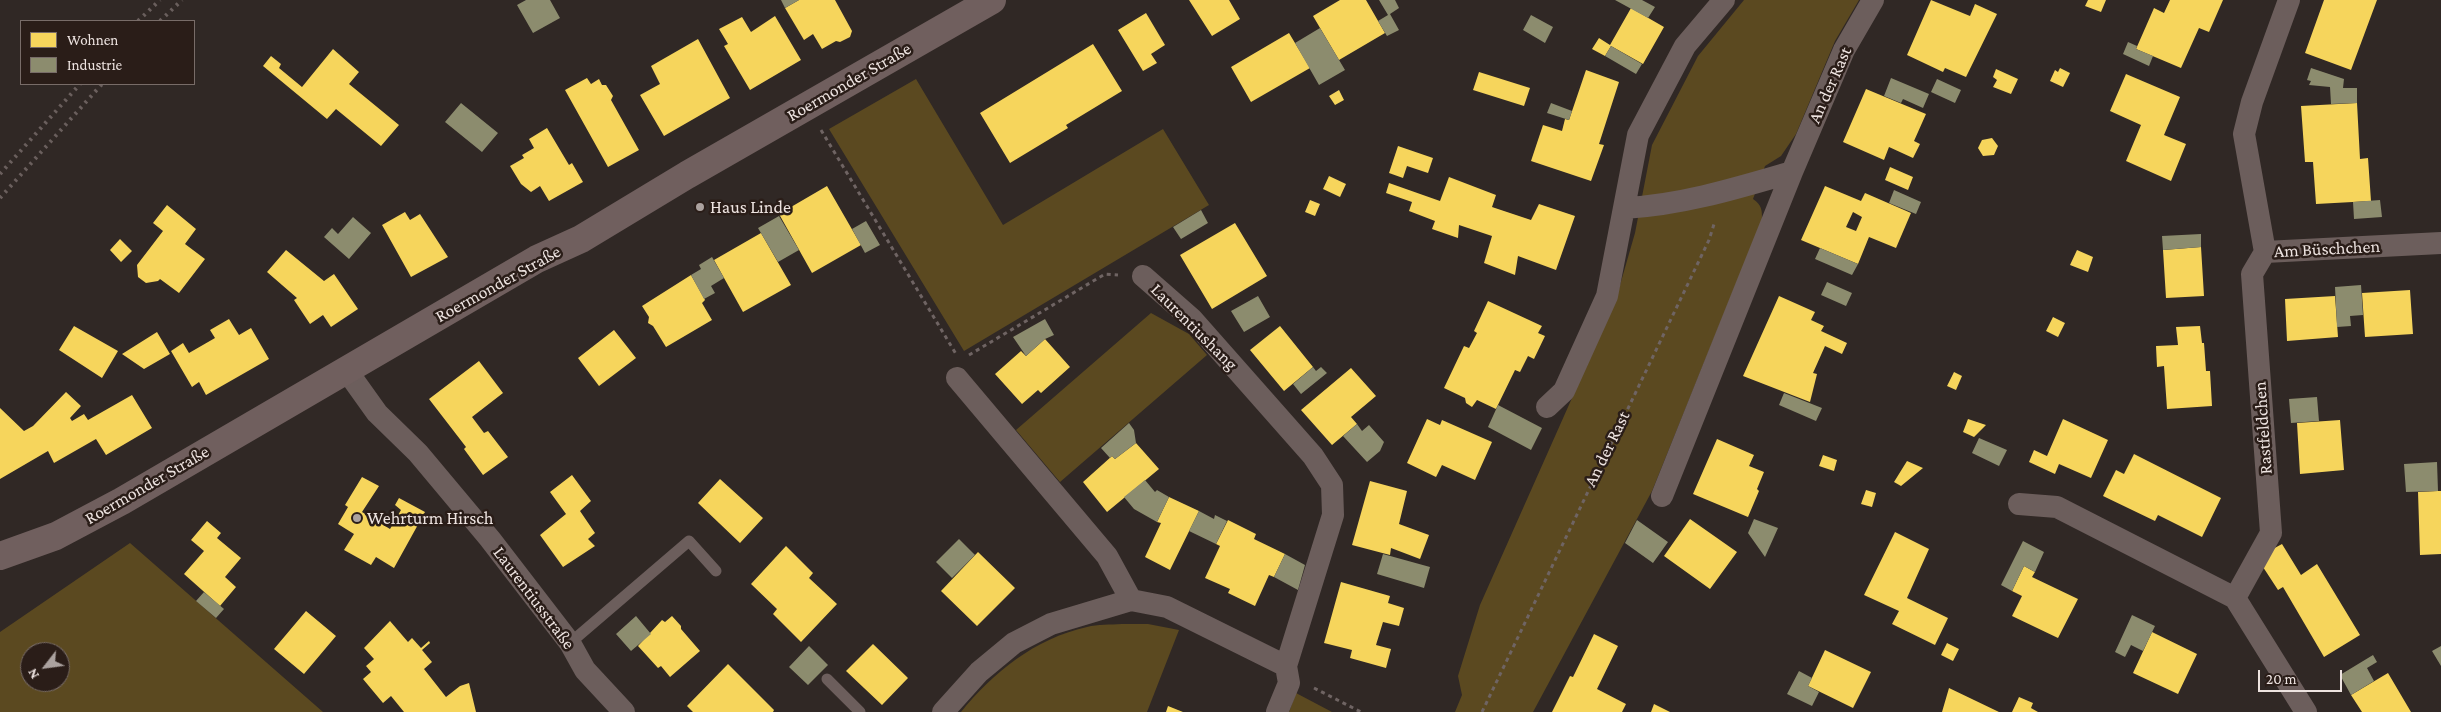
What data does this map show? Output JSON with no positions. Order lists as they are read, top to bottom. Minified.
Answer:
{"streets":{"main road":["Roermonder Straße"],"street":["An der Rast","Am Büschchen","Laurentiushang","Rastfeldchen","Laurentiusstraße"]},"crossings":[["Roermonder Straße","Laurentiusstraße"],["Am Büschchen","Rastfeldchen"]],"places":["Haus Linde","Wehrturm Hirsch"],"legend":["Wohnen","Industrie"],"scale_bar":"20 m","north":"bottom left"}
